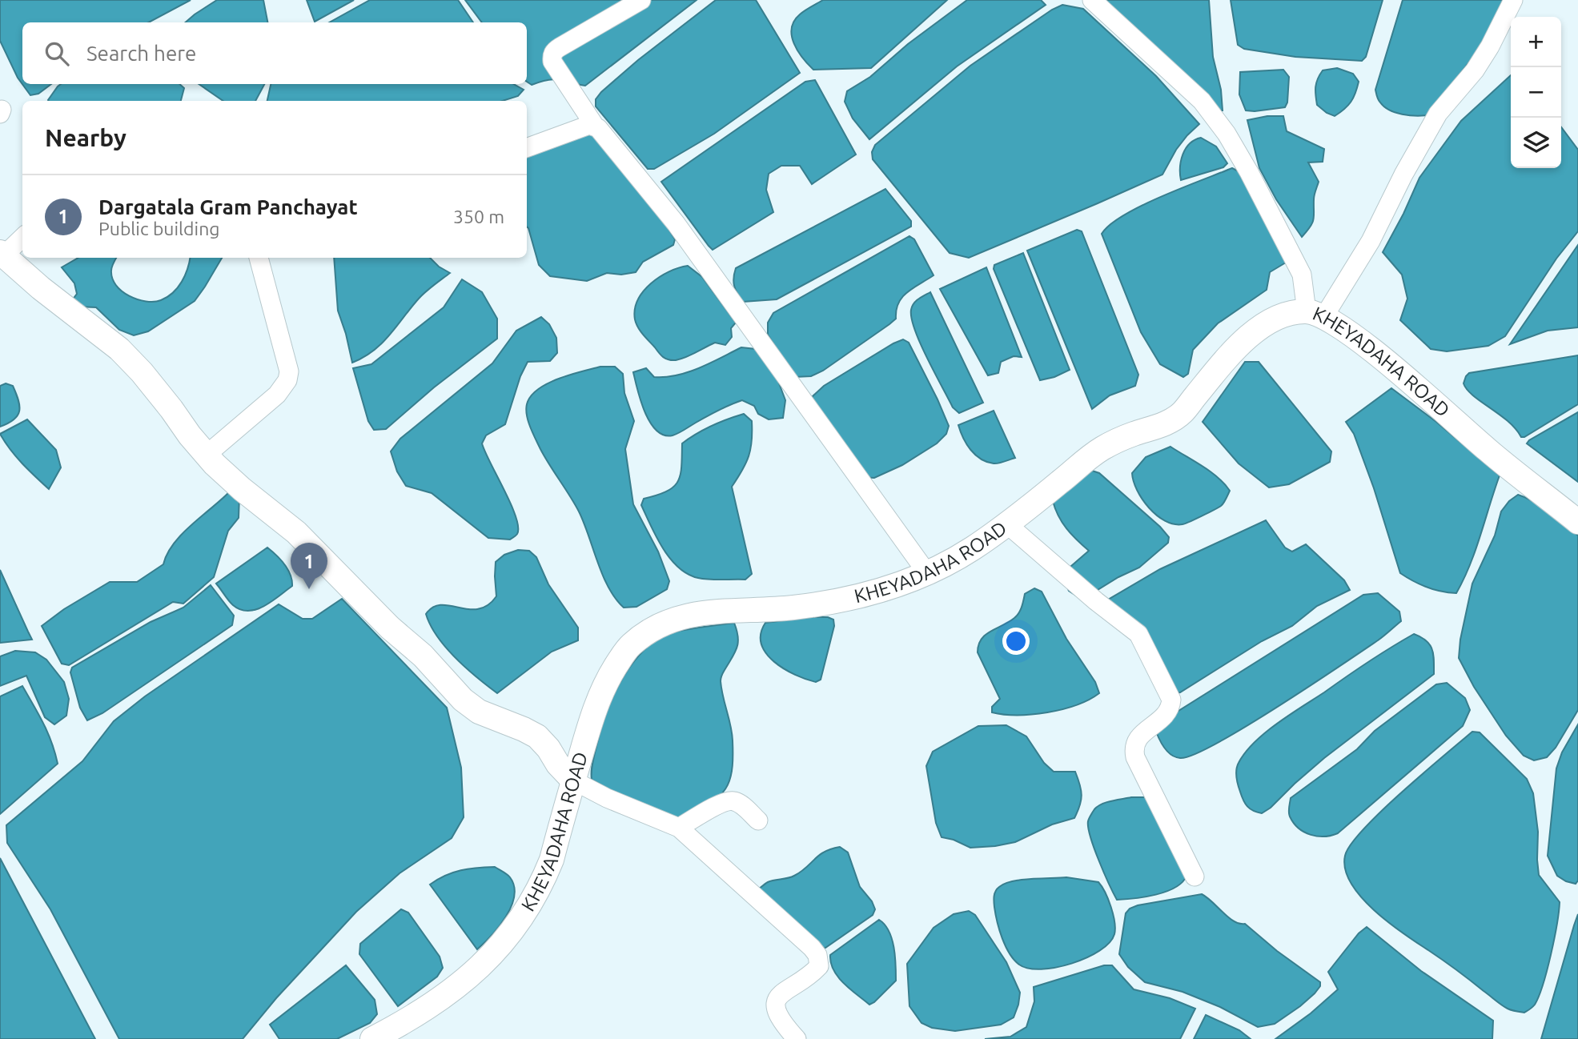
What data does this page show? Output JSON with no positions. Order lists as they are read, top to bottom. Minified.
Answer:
{"streets":{"main road":["KHEYADAHA ROAD"]},"page":{"map_buttons":["+","−"],"search":"Search here","heading":"Nearby","list":[{"mark":"1","name":"Dargatala Gram Panchayat","note":"Public building","value":"350 m"}],"pins":"1"}}
